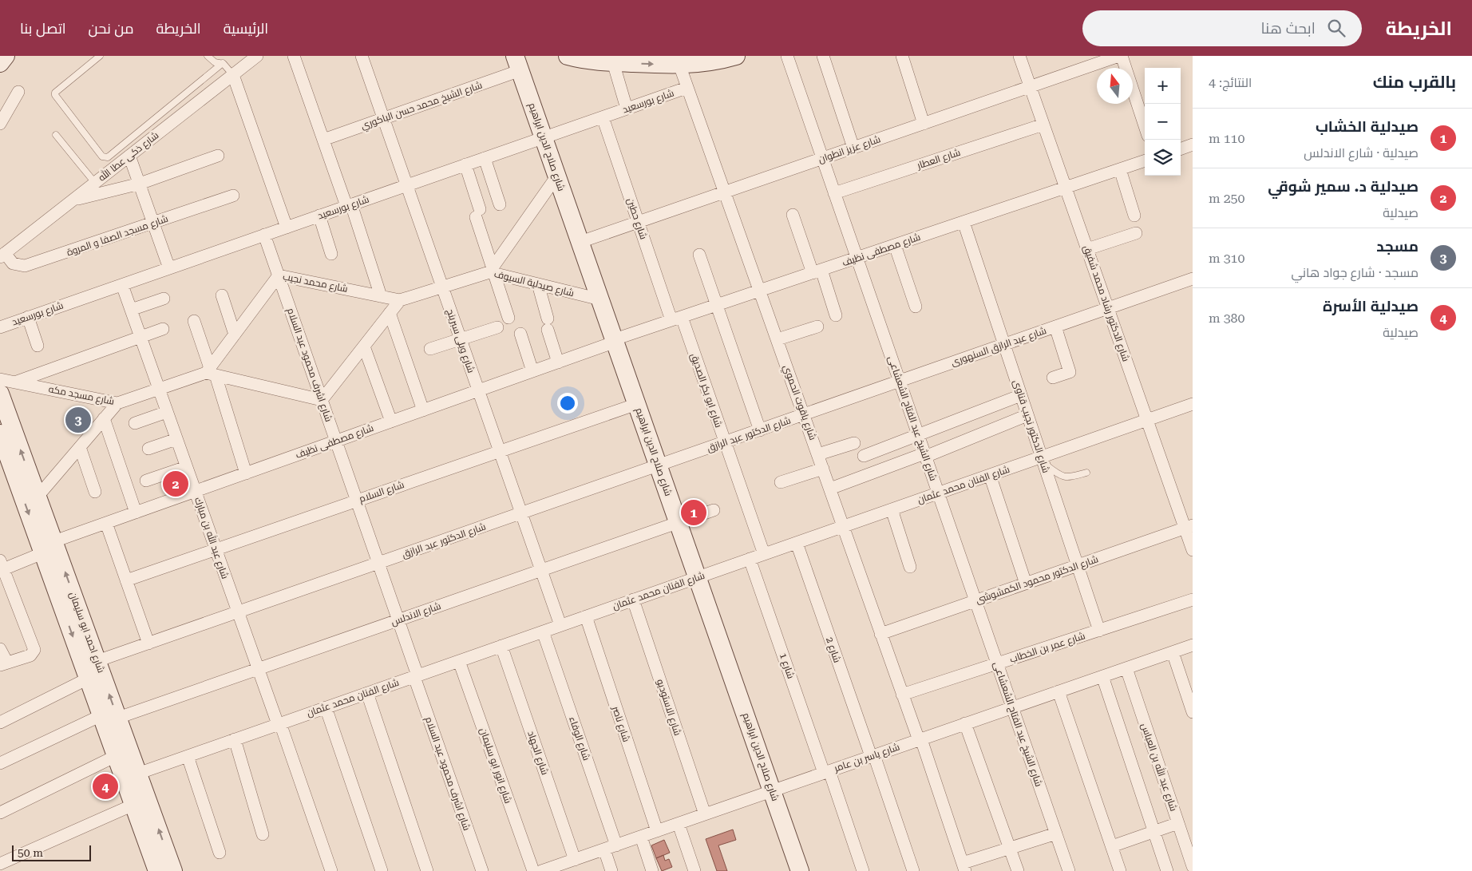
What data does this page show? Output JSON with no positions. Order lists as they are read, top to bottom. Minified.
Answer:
{"streets":{"main road":["شارع صلاح الدين ابراهيم","شارع احمد ابو سليمان"],"street":["شارع بورسعيد","شارع الشيخ محمد حسن الباكوري","شارع عزيز انطوان","شارع ذكى عطا الله","شارع العطار","شارع حطين","شارع مسجد الصفا و المروة","شارع مصطفى نظيف","شارع محمد نجيب","شارع صيدلية السيوف","شارع الدكتور رشاد محمد شفيق","شارع ويلى سبرينج","شارع عبد الرازق السنهورى","شارع اشرف محمود عبد السلام","شارع ابو بكر الصديق","شارع مسجد مكه","شارع ياقوت الحموي","شارع الشيخ عبد الفتاح الشعشاعى","شارع الدكتور نجيب قناوى","شارع الدكتور عبد الرازق","شارع الفنان محمد عثمان","شارع السلام","شارع عبد الله بن مبارك","شارع الدكتور محمود الكمشوشى","شارع الاندلس","شارع عمر بن الخطاب","شارع 2","شارع 1","شارع الاستوديو","شارع ناصر","شارع الوفاء","شارع الجهاد","شارع ياسر بن عامر","شارع انور ابو سليمان","شارع عبد الله بن العباس"]},"crossings":[["شارع بورسعيد","شارع صلاح الدين ابراهيم"],["شارع بورسعيد","شارع حطين"],["شارع بورسعيد","شارع ويلى سبرينج"],["شارع بورسعيد","شارع اشرف محمود عبد السلام"],["شارع بورسعيد","شارع ياقوت الحموي"],["شارع بورسعيد","شارع عبد الله بن مبارك"],["شارع الشيخ محمد حسن الباكوري","شارع صلاح الدين ابراهيم"],["شارع الشيخ محمد حسن الباكوري","شارع ويلى سبرينج"],["شارع صلاح الدين ابراهيم","شارع عزيز انطوان"],["شارع صلاح الدين ابراهيم","شارع مصطفى نظيف"],["شارع صلاح الدين ابراهيم","شارع صيدلية السيوف"],["شارع صلاح الدين ابراهيم","شارع الدكتور عبد الرازق"],["شارع صلاح الدين ابراهيم","شارع الفنان محمد عثمان"],["شارع صلاح الدين ابراهيم","شارع السلام"],["شارع صلاح الدين ابراهيم","شارع الاندلس"],["شارع صلاح الدين ابراهيم","شارع ياسر بن عامر"],["شارع عزيز انطوان","شارع حطين"],["شارع عزيز انطوان","شارع الدكتور رشاد محمد شفيق"],["شارع عزيز انطوان","شارع ياقوت الحموي"],["شارع عزيز انطوان","شارع الشيخ عبد الفتاح الشعشاعى"],["شارع ذكى عطا الله","شارع مسجد الصفا و المروة"],["شارع العطار","شارع الدكتور رشاد محمد شفيق"],["شارع العطار","شارع الشيخ عبد الفتاح الشعشاعى"],["شارع حطين","شارع مصطفى نظيف"],["شارع حطين","شارع ابو بكر الصديق"],["شارع مصطفى نظيف","شارع الدكتور رشاد محمد شفيق"],["شارع مصطفى نظيف","شارع ويلى سبرينج"],["شارع مصطفى نظيف","شارع اشرف محمود عبد السلام"],["شارع مصطفى نظيف","شارع ابو بكر الصديق"],["شارع مصطفى نظيف","شارع ياقوت الحموي"],["شارع مصطفى نظيف","شارع الشيخ عبد الفتاح الشعشاعى"],["شارع مصطفى نظيف","شارع الدكتور نجيب قناوى"],["شارع مصطفى نظيف","شارع عبد الله بن مبارك"],["شارع مصطفى نظيف","شارع احمد ابو سليمان"],["شارع محمد نجيب","شارع صيدلية السيوف"],["شارع محمد نجيب","شارع اشرف محمود عبد السلام"],["شارع محمد نجيب","شارع مسجد مكه"],["شارع صيدلية السيوف","شارع ويلى سبرينج"],["شارع الدكتور رشاد محمد شفيق","شارع عبد الرازق السنهورى"],["شارع الدكتور رشاد محمد شفيق","شارع الفنان محمد عثمان"],["شارع الدكتور رشاد محمد شفيق","شارع الدكتور محمود الكمشوشى"],["شارع ويلى سبرينج","شارع الدكتور عبد الرازق"],["شارع ويلى سبرينج","شارع الفنان محمد عثمان"],["شارع ويلى سبرينج","شارع السلام"],["شارع ويلى سبرينج","شارع الاندلس"],["شارع عبد الرازق السنهورى","شارع ياقوت الحموي"],["شارع عبد الرازق السنهورى","شارع الشيخ عبد الفتاح الشعشاعى"],["شارع عبد الرازق السنهورى","شارع الدكتور نجيب قناوى"],["شارع عبد الرازق السنهورى","شارع الدكتور عبد الرازق"],["شارع اشرف محمود عبد السلام","شارع الدكتور عبد الرازق"],["شارع اشرف محمود عبد السلام","شارع الفنان محمد عثمان"],["شارع اشرف محمود عبد السلام","شارع السلام"],["شارع اشرف محمود عبد السلام","شارع الاندلس"],["شارع ابو بكر الصديق","شارع الدكتور عبد الرازق"],["شارع ابو بكر الصديق","شارع الفنان محمد عثمان"],["شارع مسجد مكه","شارع عبد الله بن مبارك"],["شارع ياقوت الحموي","شارع الدكتور عبد الرازق"],["شارع ياقوت الحموي","شارع الفنان محمد عثمان"],["شارع ياقوت الحموي","شارع الدكتور محمود الكمشوشى"],["شارع ياقوت الحموي","شارع عمر بن الخطاب"],["شارع ياقوت الحموي","شارع ياسر بن عامر"],["شارع الشيخ عبد الفتاح الشعشاعى","شارع الفنان محمد عثمان"],["شارع الشيخ عبد الفتاح الشعشاعى","شارع الدكتور محمود الكمشوشى"],["شارع الشيخ عبد الفتاح الشعشاعى","شارع عمر بن الخطاب"],["شارع الشيخ عبد الفتاح الشعشاعى","شارع ياسر بن عامر"],["شارع الدكتور نجيب قناوى","شارع الفنان محمد عثمان"],["شارع الدكتور نجيب قناوى","شارع الدكتور محمود الكمشوشى"],["شارع الدكتور نجيب قناوى","شارع عمر بن الخطاب"],["شارع الدكتور عبد الرازق","شارع عبد الله بن مبارك"],["شارع الدكتور عبد الرازق","شارع احمد ابو سليمان"],["شارع الفنان محمد عثمان","شارع عبد الله بن مبارك"],["شارع الفنان محمد عثمان","شارع احمد ابو سليمان"],["شارع الفنان محمد عثمان","شارع 2"],["شارع الفنان محمد عثمان","شارع 1"],["شارع الفنان محمد عثمان","شارع الاستوديو"],["شارع الفنان محمد عثمان","شارع ناصر"],["شارع الفنان محمد عثمان","شارع الوفاء"],["شارع الفنان محمد عثمان","شارع الجهاد"],["شارع الفنان محمد عثمان","شارع انور ابو سليمان"],["شارع السلام","شارع عبد الله بن مبارك"],["شارع عبد الله بن مبارك","شارع الاندلس"],["شارع الاندلس","شارع احمد ابو سليمان"],["شارع 2","شارع ياسر بن عامر"],["شارع 1","شارع ياسر بن عامر"],["شارع الاستوديو","شارع ياسر بن عامر"],["شارع ناصر","شارع ياسر بن عامر"],["شارع الوفاء","شارع ياسر بن عامر"],["شارع الجهاد","شارع ياسر بن عامر"],["شارع ياسر بن عامر","شارع عبد الله بن العباس"]],"scale_bar":"50 m","north":"top","page":{"header":"الخريطة","search":"ابحث هنا","nav":["الرئيسية","الخريطة","من نحن","اتصل بنا"],"heading":["بالقرب منك","النتائج: 4"],"map_buttons":["+","−"],"list":[{"mark":"1","name":"صيدلية الخشاب","note":"صيدلية · شارع الاندلس","value":"110 m"},{"mark":"2","name":"صيدلية د. سمير شوقي","note":"صيدلية","value":"250 m"},{"mark":"3","name":"مسجد","note":"مسجد · شارع جواد هاني","value":"310 m"},{"mark":"4","name":"صيدلية الأسرة","note":"صيدلية","value":"380 m"}],"pins":["3","2","1","4"],"scale":"50 m"}}
